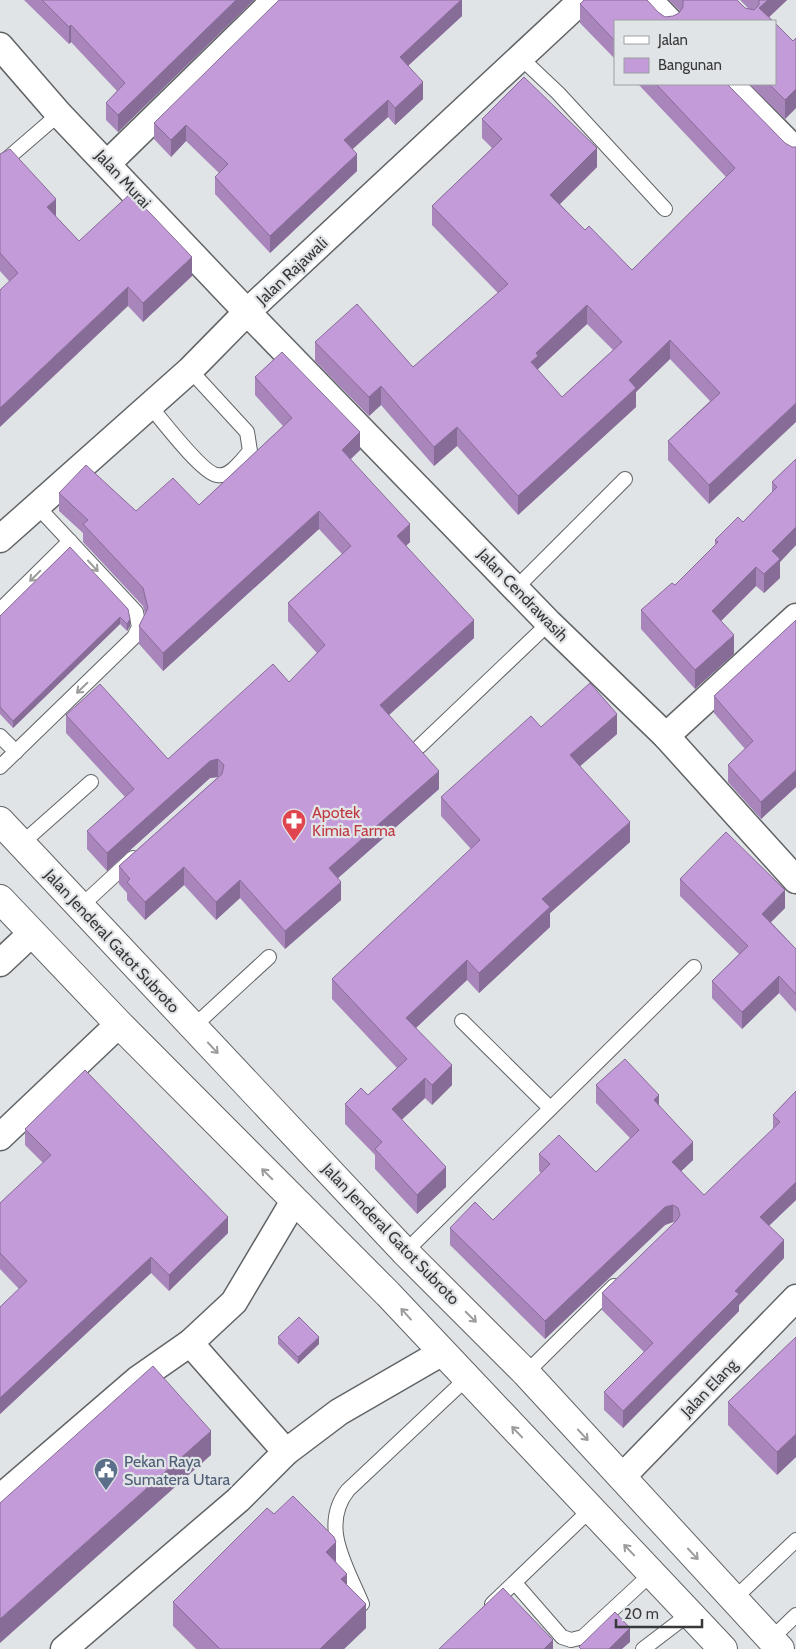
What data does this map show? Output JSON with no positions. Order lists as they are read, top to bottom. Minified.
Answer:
{"streets":{"main road":["Jalan Jenderal Gatot Subroto"],"street":["Jalan Murai","Jalan Rajawali","Jalan Cendrawasih","Jalan Elang"]},"crossings":[["Jalan Murai","Jalan Rajawali"],["Jalan Murai","Jalan Cendrawasih"],["Jalan Rajawali","Jalan Cendrawasih"],["Jalan Jenderal Gatot Subroto","Jalan Elang"]],"places":{"pharmacy":["Apotek Kimia Farma"],"public building":["Pekan Raya Sumatera Utara"]},"legend":["Jalan","Bangunan"],"scale_bar":"20 m"}
